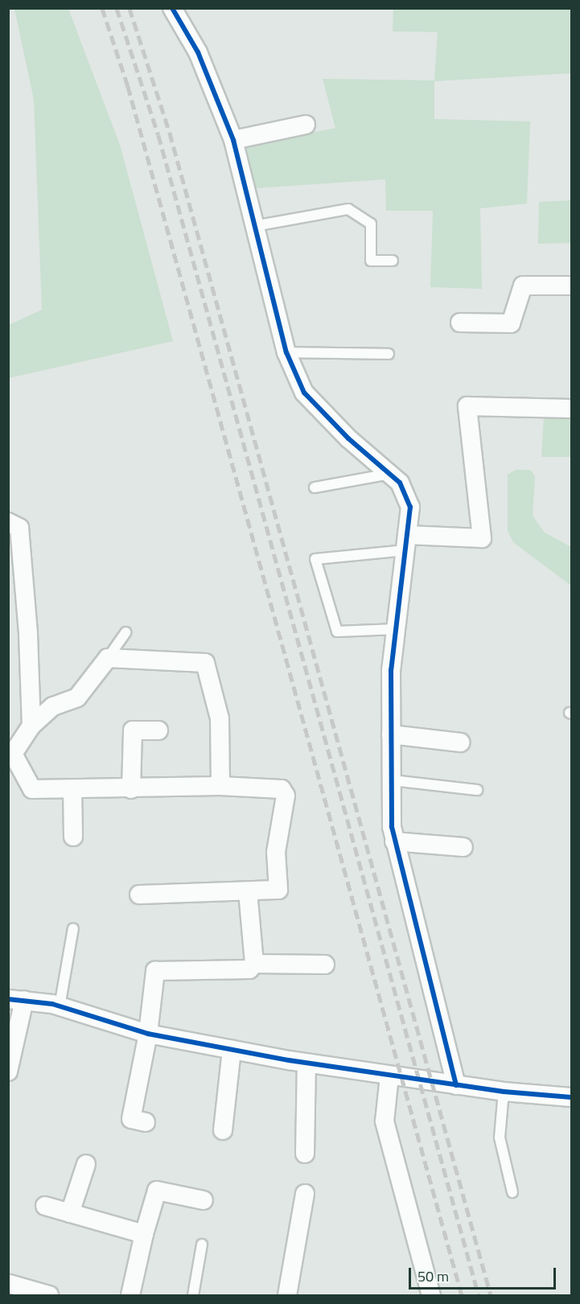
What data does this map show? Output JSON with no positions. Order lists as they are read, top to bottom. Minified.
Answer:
{"scale_bar":"50 m"}
